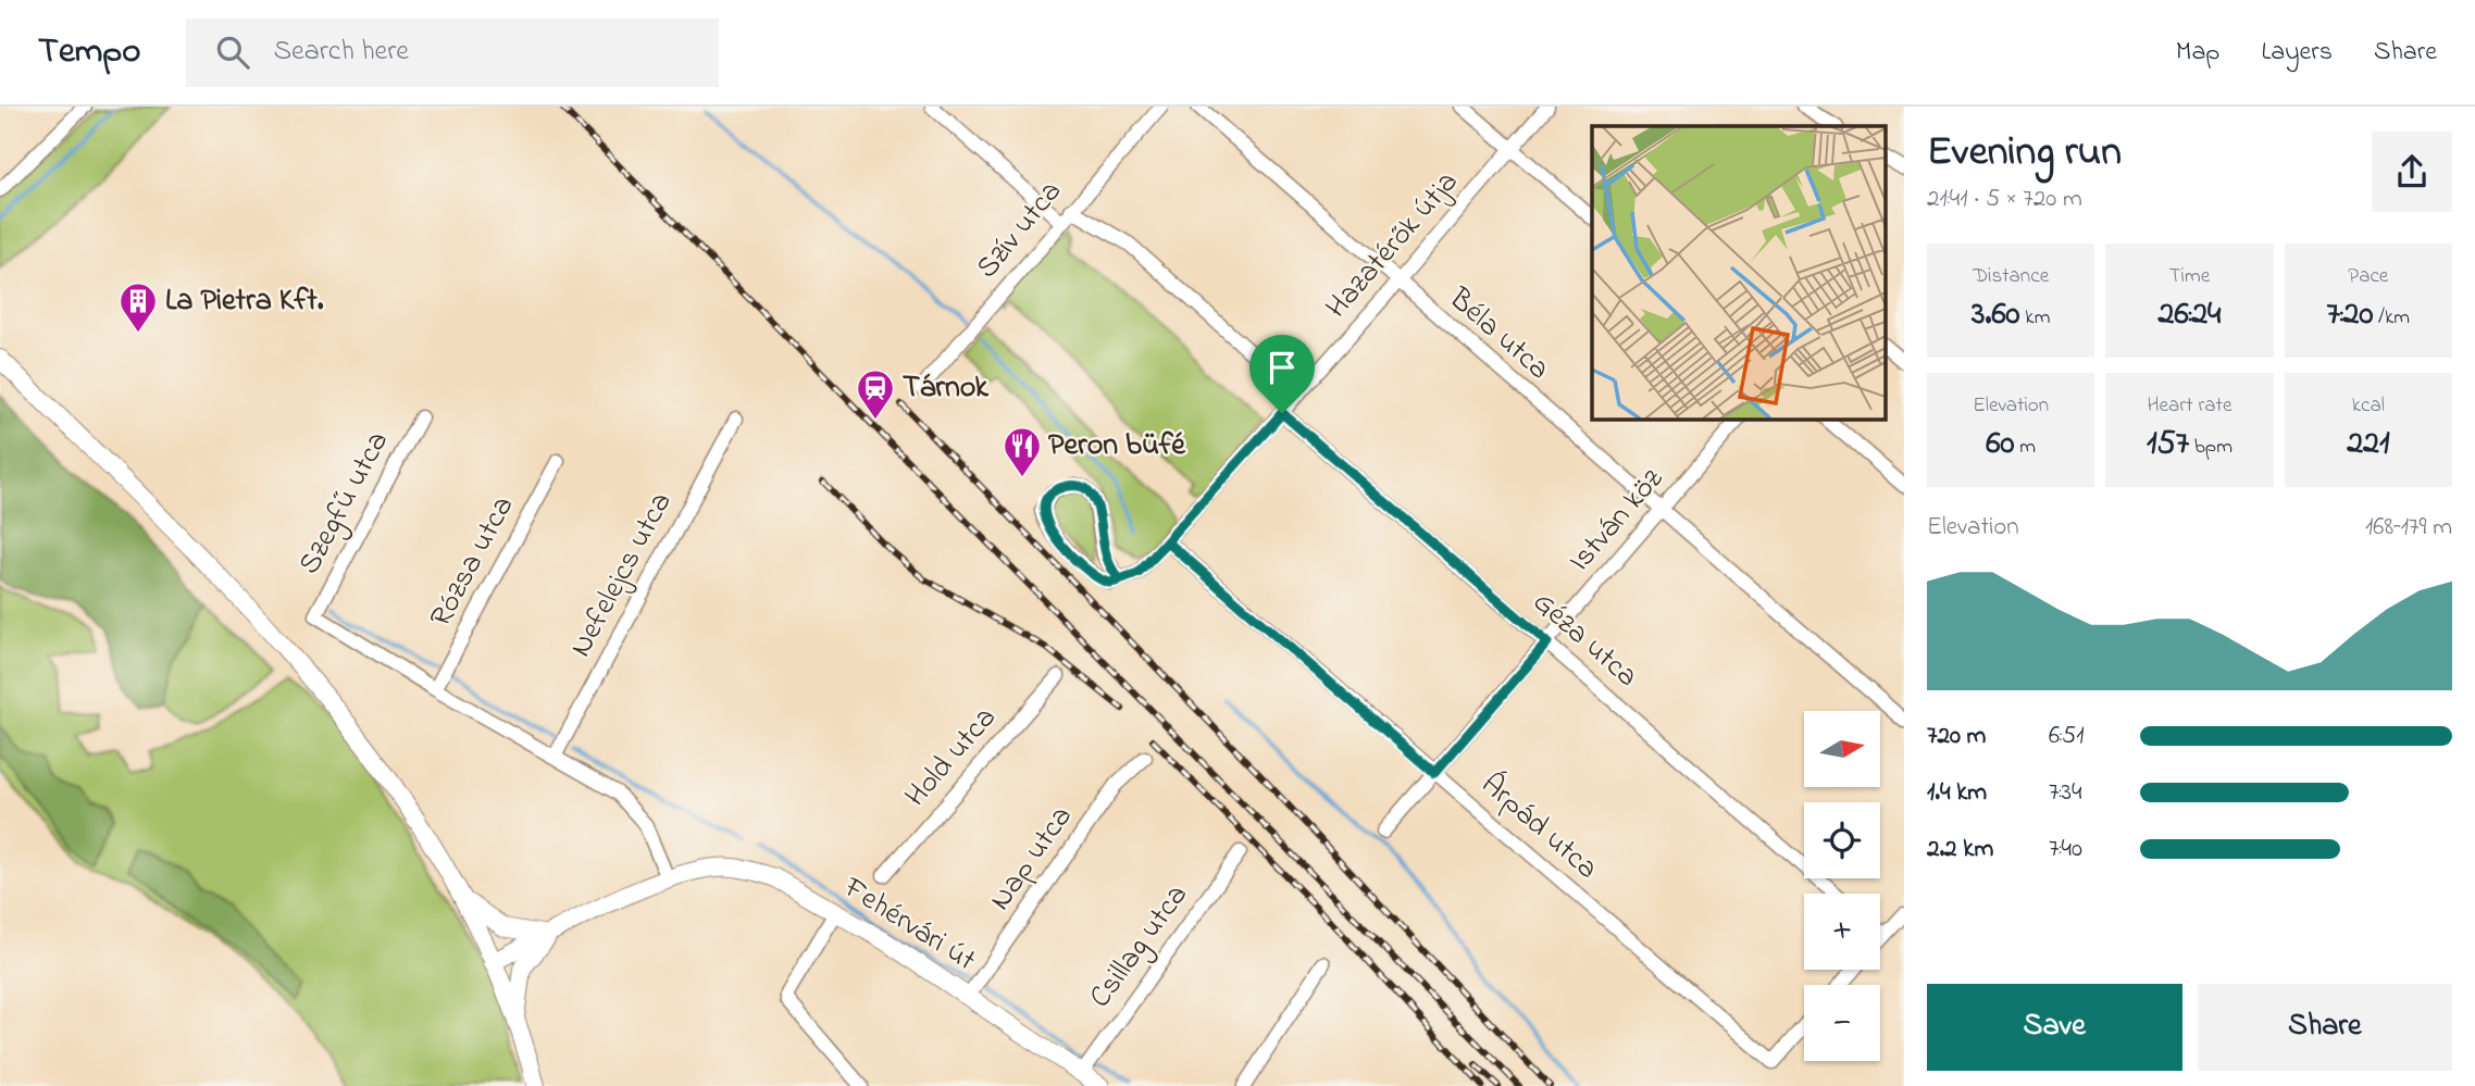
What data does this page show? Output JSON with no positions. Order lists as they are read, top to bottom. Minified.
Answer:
{"streets":{"main road":["Fehérvári út"],"street":["Szív utca","Hazatérők útja","Béla utca","Szegfű utca","István köz","Rózsa utca","Nefelejcs utca","Géza utca","Hold utca","Árpád utca","Nap utca","Csillag utca"]},"crossings":[["Hazatérők útja","Béla utca"],["Hazatérők útja","Géza utca"],["Hazatérők útja","Árpád utca"],["Béla utca","István köz"],["Szegfű utca","Rózsa utca"],["István köz","Géza utca"],["István köz","Árpád utca"],["Nap utca","Fehérvári út"],["Fehérvári út","Csillag utca"]],"places":{"building":["La Pietra Kft."],"station":["Tárnok"],"restaurant":["Peron büfé"]},"north":"right","page":{"header":"Tempo","search":"Search here","nav":["Map","Layers","Share"],"heading":["Evening run","21:41 · 5 × 720 m"],"stats":[["Distance","3.60 km"],["Time","26:24"],["Pace","7:20 /km"],["Elevation","60 m"],["Heart rate","157 bpm"],["kcal","221"]],"chart":["Elevation","168–179 m"],"list":[{"name":"720 m","note":"6:51"},{"name":"1.4 km","note":"7:34"},{"name":"2.2 km","note":"7:40"}],"map_buttons":["+","−"],"buttons":["Save","Share"]}}
